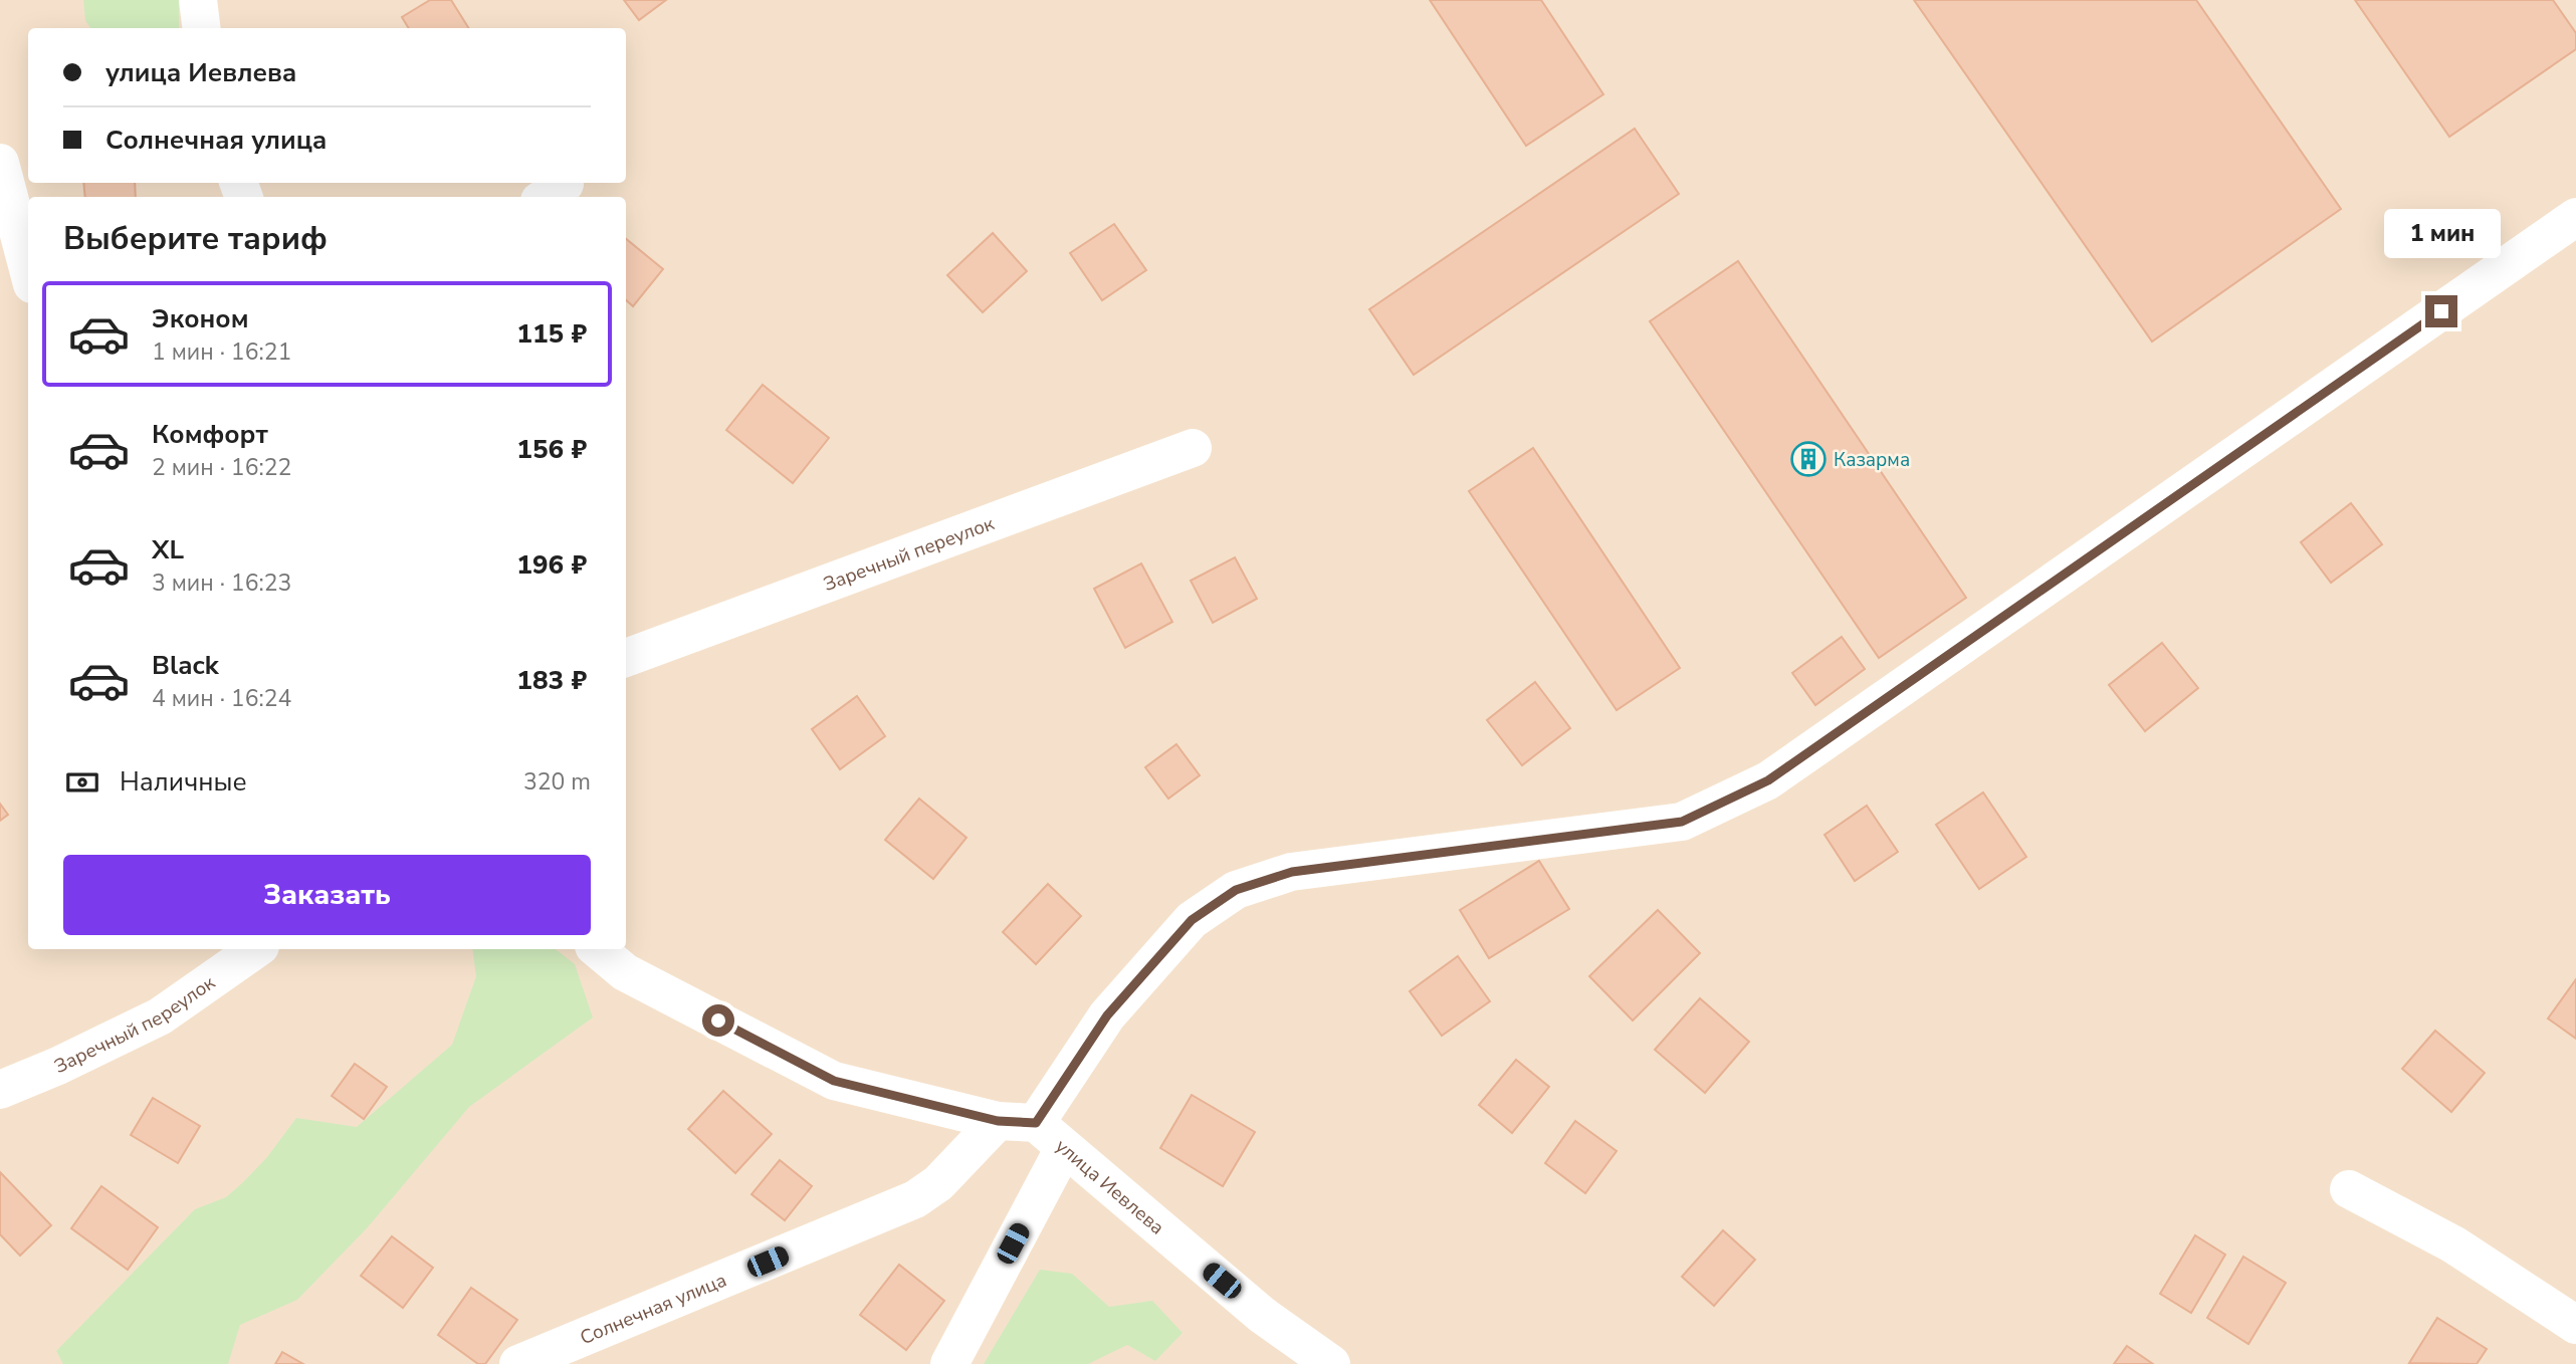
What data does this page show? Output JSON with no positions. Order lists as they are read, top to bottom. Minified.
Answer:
{"streets":{"street":["Заречный переулок","улица Иевлева","Солнечная улица"]},"crossings":[["улица Иевлева","Солнечная улица"]],"places":{"building":["Казарма"]},"page":{"banner":["улица Иевлева","Солнечная улица"],"heading":"Выберите тариф","bubble":"1 мин","list":[{"name":"Эконом","note":"1 мин · 16:21","value":"115 ₽"},{"name":"Комфорт","note":"2 мин · 16:22","value":"156 ₽"},{"name":"XL","note":"3 мин · 16:23","value":"196 ₽"},{"name":"Black","note":"4 мин · 16:24","value":"183 ₽"}],"pay":["Наличные","320 m"],"buttons":"Заказать"}}
